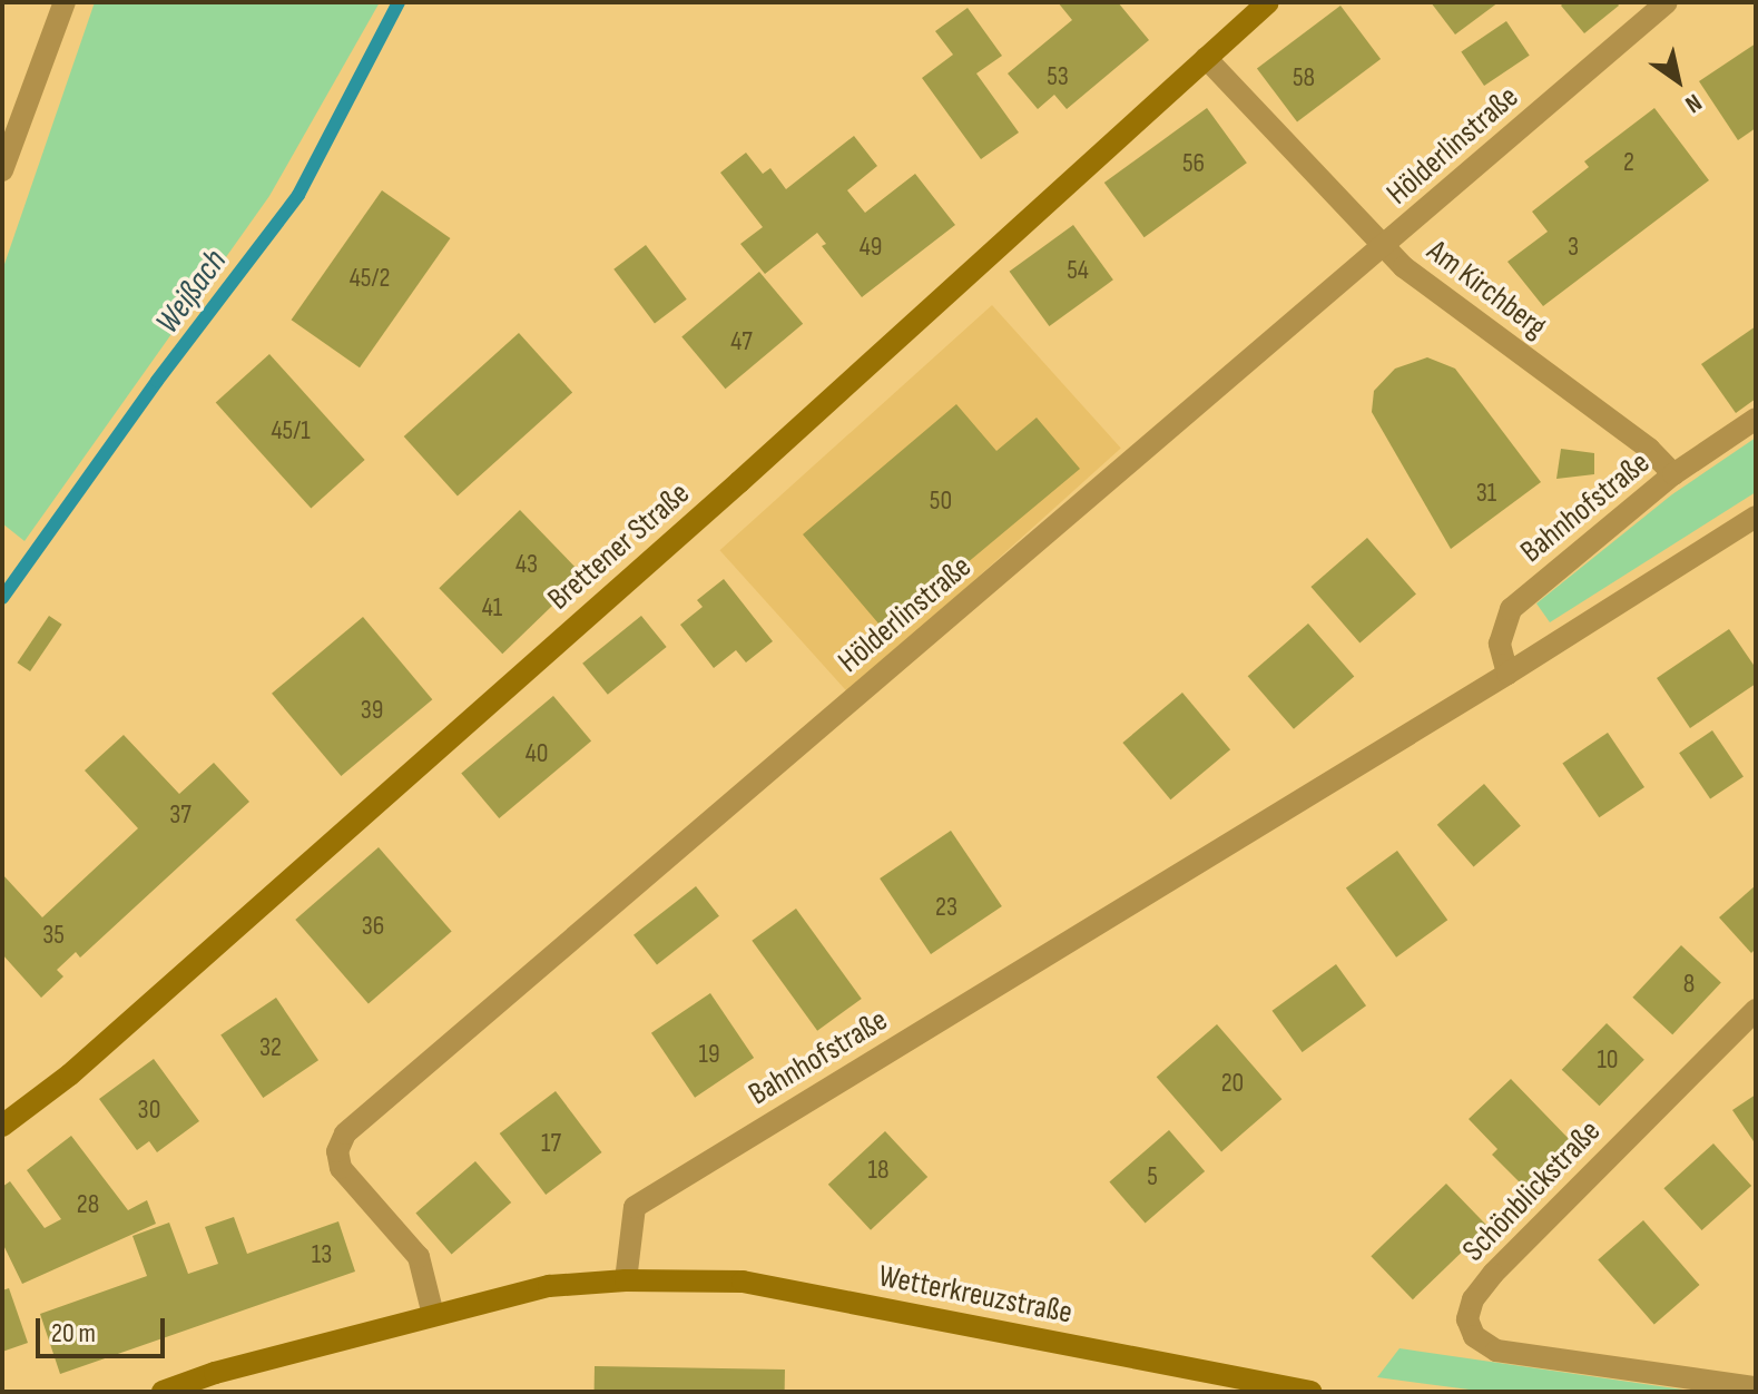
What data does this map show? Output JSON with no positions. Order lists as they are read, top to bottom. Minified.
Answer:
{"streets":{"street":["Hölderlinstraße","Am Kirchberg","Bahnhofstraße","Brettener Straße","Schönblickstraße","Wetterkreuzstraße"]},"crossings":[["Hölderlinstraße","Am Kirchberg"],["Am Kirchberg","Bahnhofstraße"],["Am Kirchberg","Brettener Straße"],["Bahnhofstraße","Wetterkreuzstraße"]],"water":["Weißach"],"house_numbers":["53","58","2","56","49","3","54","45/2","47","45/1","31","50","43","41","39","40","37","23","36","35","8","32","19","10","20","30","17","18","5","28","13"],"scale_bar":"20 m","north":"bottom right"}
